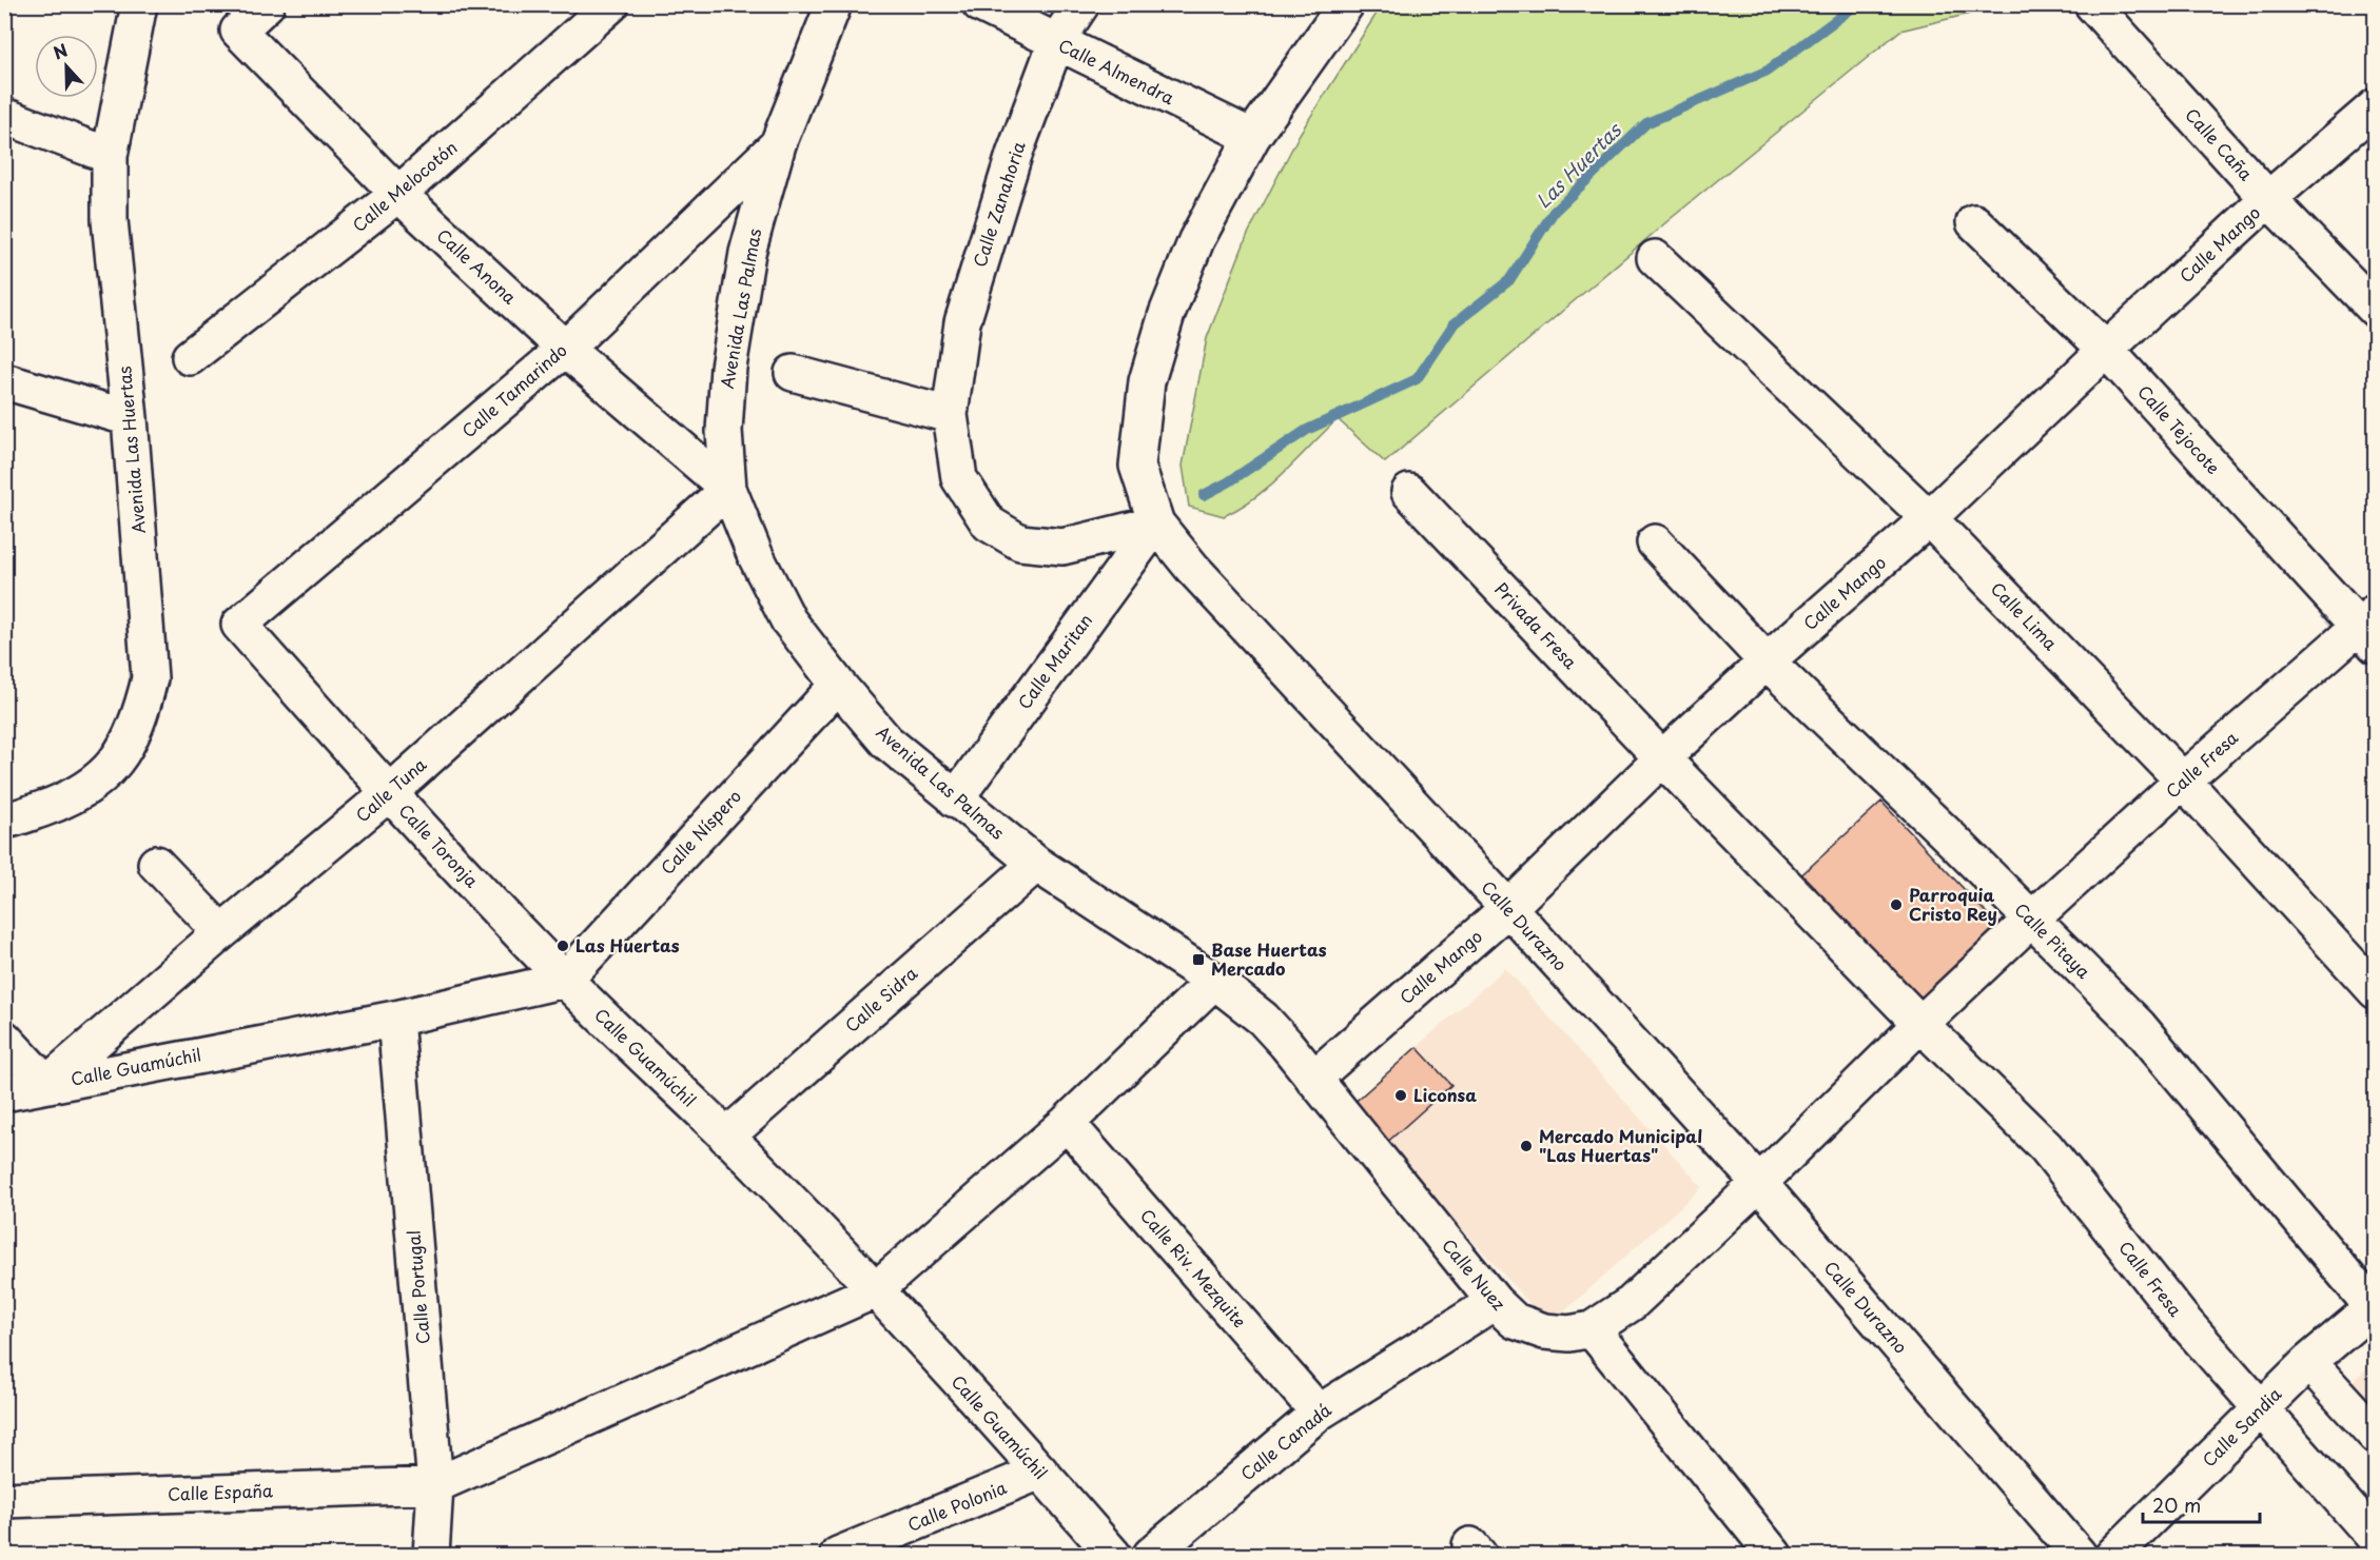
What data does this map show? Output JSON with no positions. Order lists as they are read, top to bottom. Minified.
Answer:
{"streets":{"street":["Calle Almendra","Calle Caña","Calle Melocotón","Calle Zanahoria","Calle Mango","Calle Anona","Avenida Las Palmas","Calle Tamarindo","Calle Tejocote","Avenida Las Huertas","Calle Lima","Privada Fresa","Calle Maritan","Calle Fresa","Calle Tuna","Calle Níspero","Calle Toronja","Calle Durazno","Calle Pitaya","Calle Sidra","Calle Guamúchil","Calle Riv. Mezquite","Calle Nuez","Calle Portugal","Calle Sandia","Calle Canadá","Calle España","Calle Polonia"]},"crossings":[["Calle Almendra","Calle Zanahoria"],["Calle Caña","Calle Mango"],["Calle Melocotón","Calle Anona"],["Calle Mango","Calle Tejocote"],["Calle Mango","Calle Lima"],["Calle Mango","Privada Fresa"],["Calle Mango","Calle Fresa"],["Calle Mango","Calle Durazno"],["Calle Mango","Calle Pitaya"],["Calle Mango","Calle Nuez"],["Calle Anona","Avenida Las Palmas"],["Calle Anona","Calle Tamarindo"],["Calle Anona","Calle Tuna"],["Avenida Las Palmas","Calle Tamarindo"],["Avenida Las Palmas","Calle Maritan"],["Avenida Las Palmas","Calle Tuna"],["Avenida Las Palmas","Calle Níspero"],["Avenida Las Palmas","Calle Sidra"],["Avenida Las Palmas","Calle Nuez"],["Calle Tamarindo","Calle Toronja"],["Calle Tejocote","Calle Fresa"],["Calle Lima","Calle Fresa"],["Privada Fresa","Calle Fresa"],["Calle Maritan","Calle Durazno"],["Calle Fresa","Calle Durazno"],["Calle Fresa","Calle Pitaya"],["Calle Fresa","Calle Nuez"],["Calle Fresa","Calle Sandia"],["Calle Tuna","Calle Toronja"],["Calle Tuna","Calle Guamúchil"],["Calle Níspero","Calle Toronja"],["Calle Níspero","Calle Guamúchil"],["Calle Toronja","Calle Guamúchil"],["Calle Pitaya","Calle Sandia"],["Calle Sidra","Calle Guamúchil"],["Calle Guamúchil","Calle Portugal"],["Calle Guamúchil","Calle Polonia"],["Calle Riv. Mezquite","Calle Canadá"],["Calle Nuez","Calle Canadá"],["Calle Portugal","Calle España"]],"water":["Las Huertas"],"places":{"other":["Parroquia Cristo Rey","Las Huertas","Liconsa","Mercado Municipal \"Las Huertas\""],"transit":["Base Huertas Mercado"]},"scale_bar":"20 m","north":"top"}
